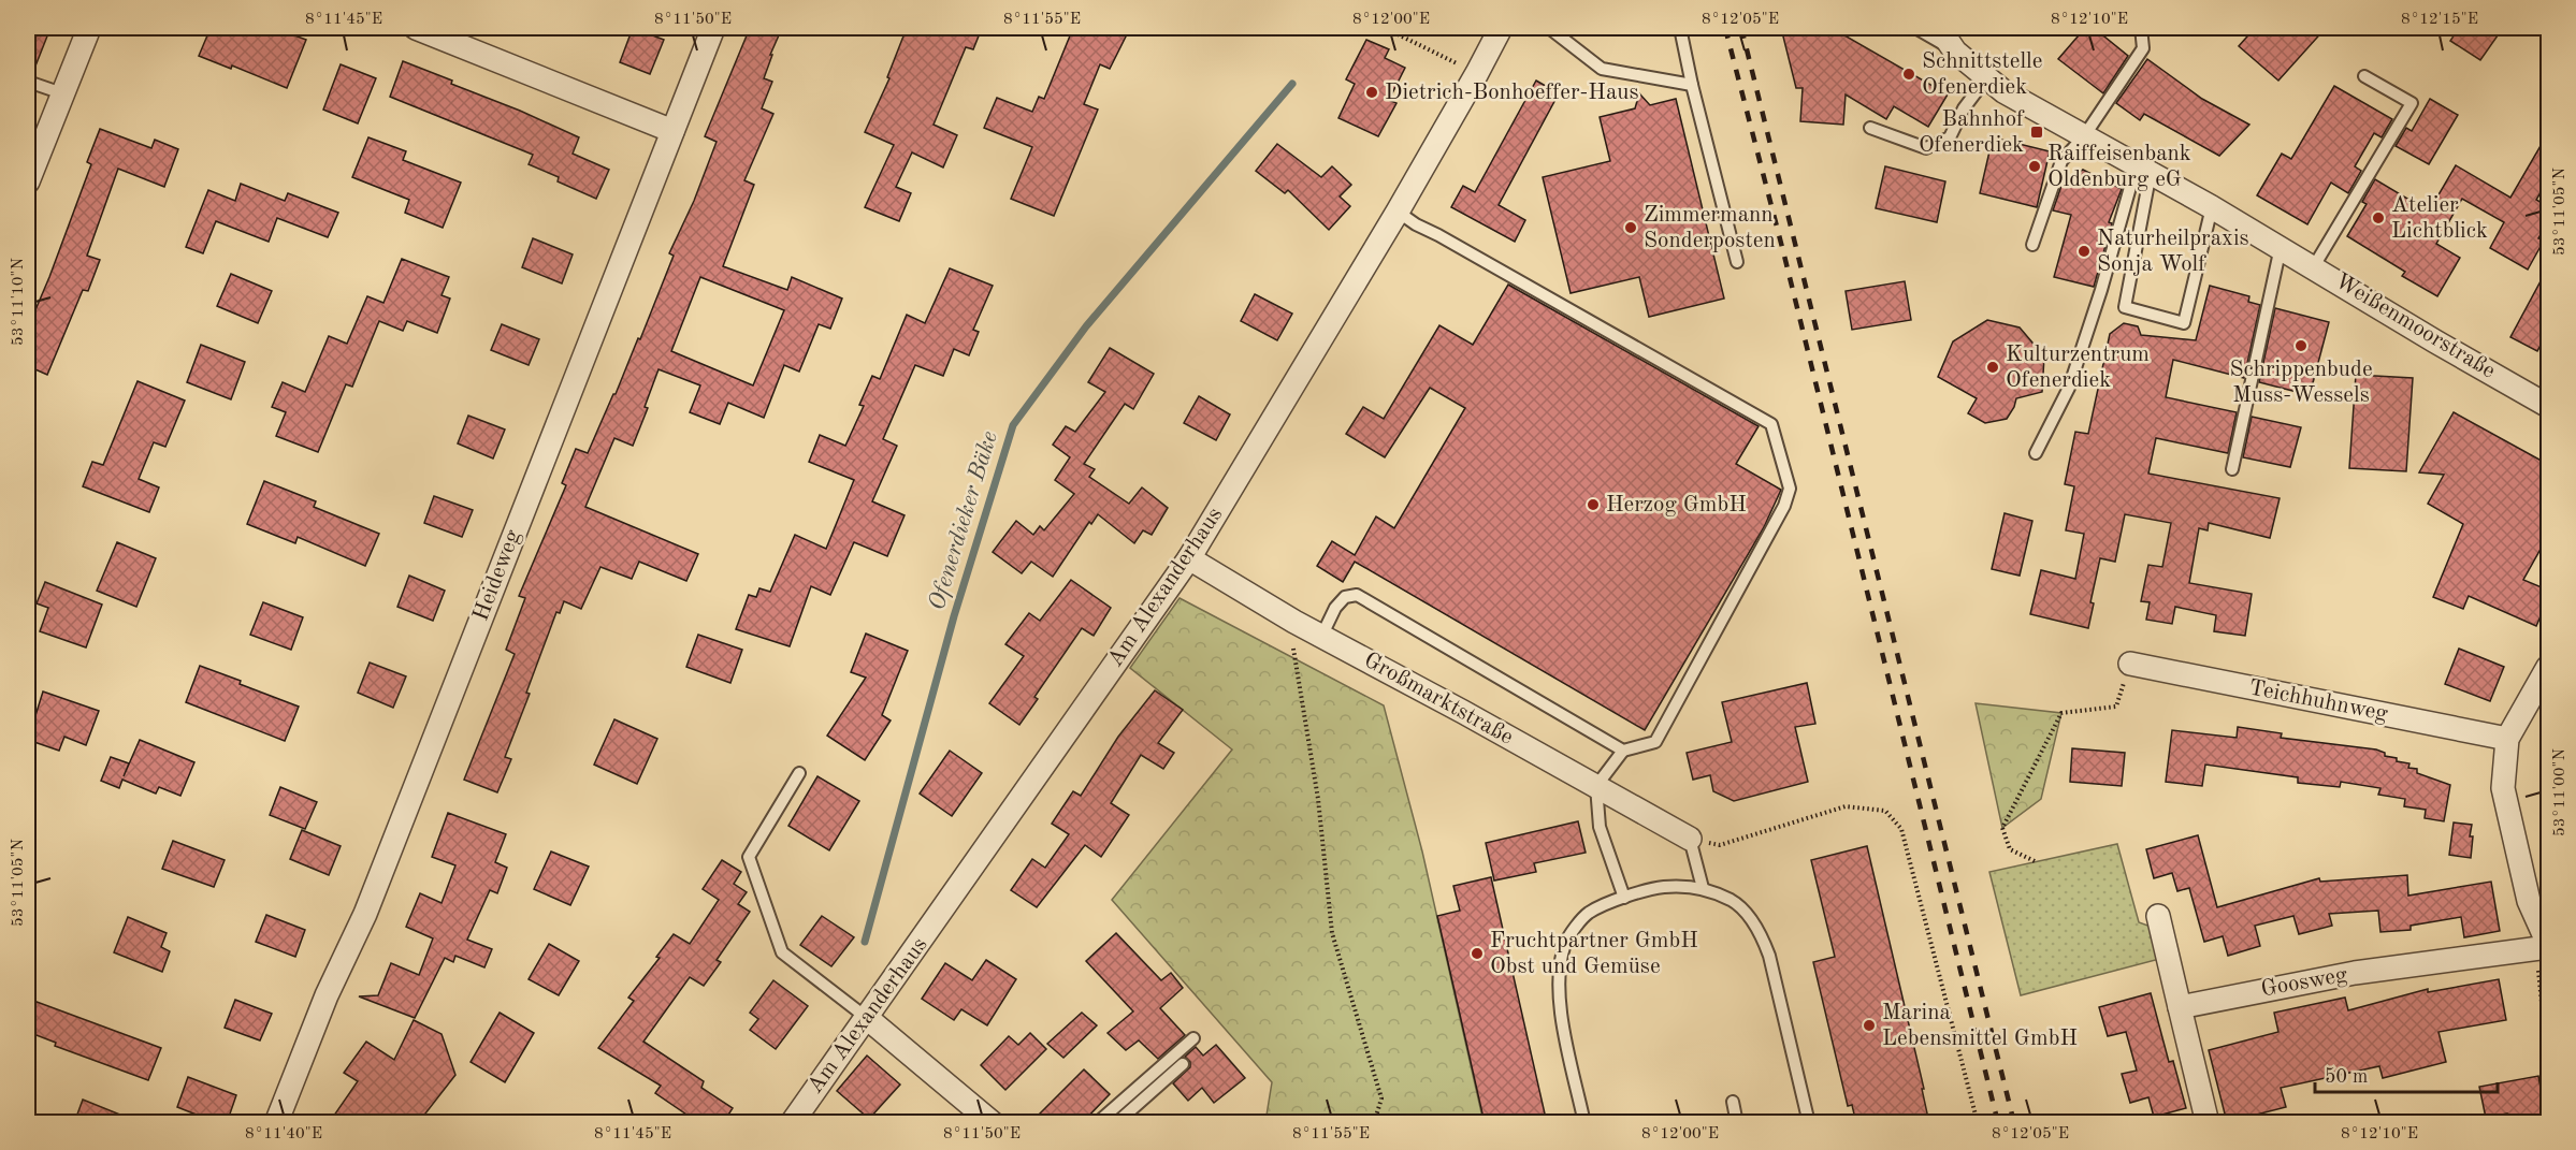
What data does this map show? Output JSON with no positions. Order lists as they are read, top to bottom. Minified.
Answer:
{"streets":{"street":["Weißenmoorstraße","Heideweg","Am Alexanderhaus","Großmarktstraße","Teichhuhnweg","Goosweg"]},"crossings":[["Am Alexanderhaus","Großmarktstraße"]],"water":["Ofenerdieker Bäke"],"places":{"other":["Schnittstelle Ofenerdiek","Dietrich-Bonhoeffer-Haus","Raiffeisenbank Oldenburg eG","Atelier Lichtblick","Zimmermann Sonderposten","Naturheilpraxis Sonja Wolf","Schrippenbude Muss-Wessels","Kulturzentrum Ofenerdiek","Herzog GmbH","Fruchtpartner GmbH Obst und Gemüse","Marina Lebensmittel GmbH"],"transit":["Bahnhof Ofenerdiek"]},"scale_bar":"50 m","coordinates":["8°11'45\"E","8°11'50\"E","8°11'55\"E","8°12'00\"E","8°12'05\"E","8°12'10\"E","8°12'15\"E","53°11'05\"N","53°11'10\"N","53°11'00\"N","8°11'40\"E"]}
